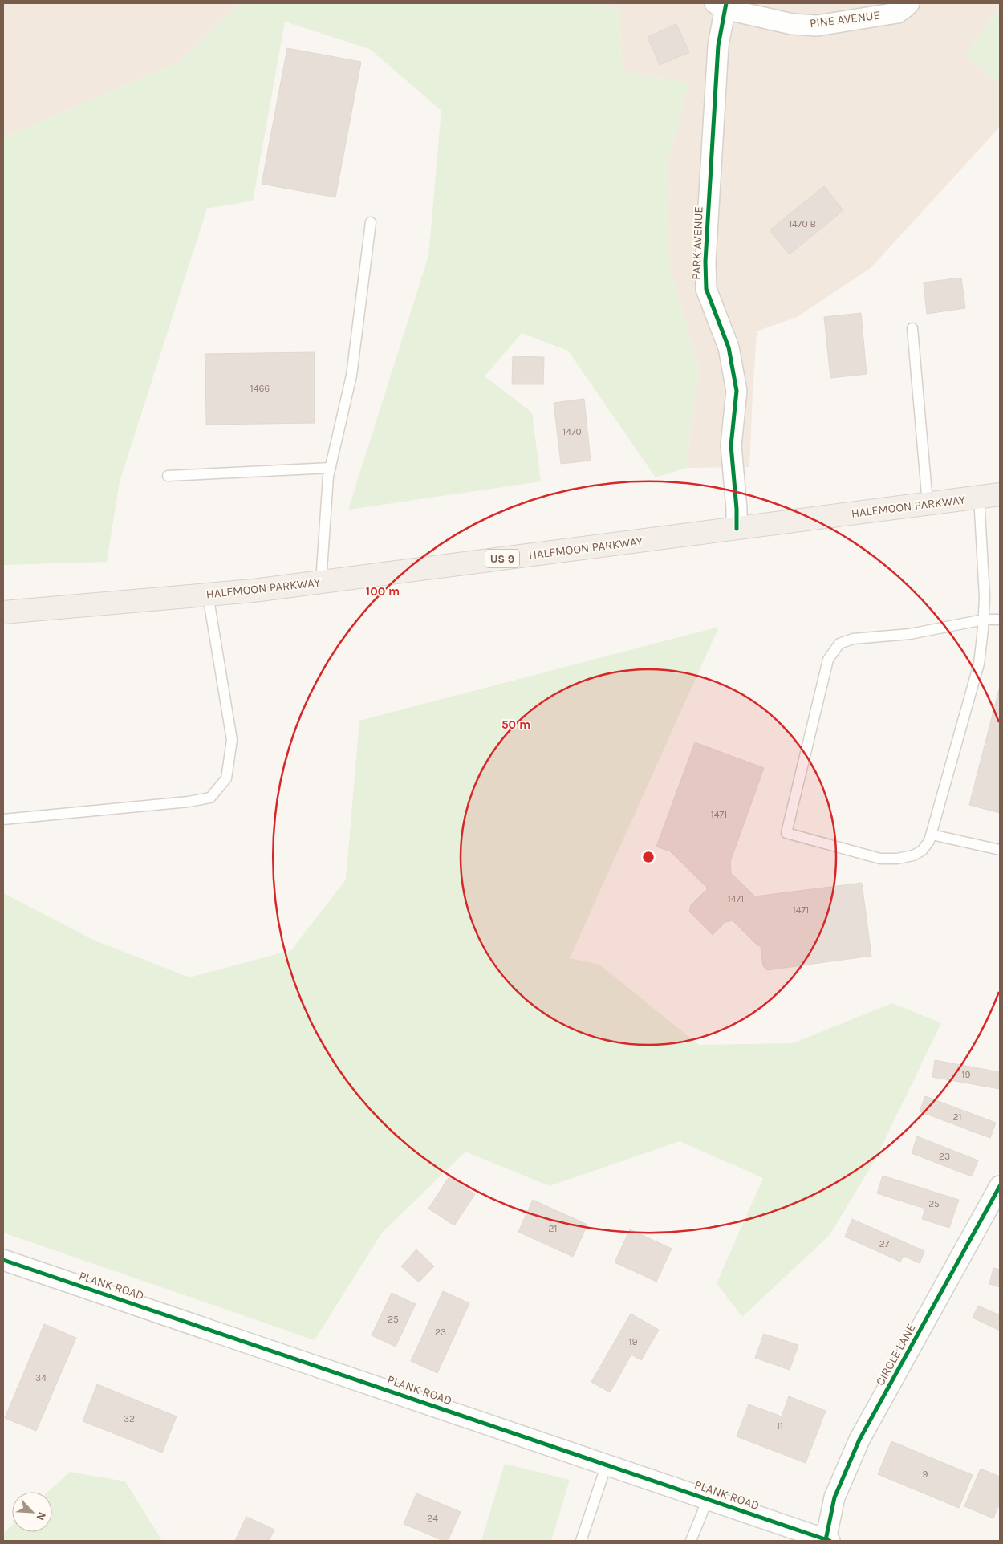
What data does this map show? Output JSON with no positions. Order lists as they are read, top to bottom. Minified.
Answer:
{"streets":{"main road":["HALFMOON PARKWAY","US 9"],"street":["PINE AVENUE","PARK AVENUE","PLANK ROAD","CIRCLE LANE"]},"crossings":[["PINE AVENUE","PARK AVENUE"],["PARK AVENUE","HALFMOON PARKWAY"],["PLANK ROAD","CIRCLE LANE"]],"house_numbers":["1470 B","1466","1470","1471","1471","1471","19","21","23","25","21","27","25","23","19","34","32","11","9","24"],"north":"bottom right","rings":["100 m","50 m"]}
